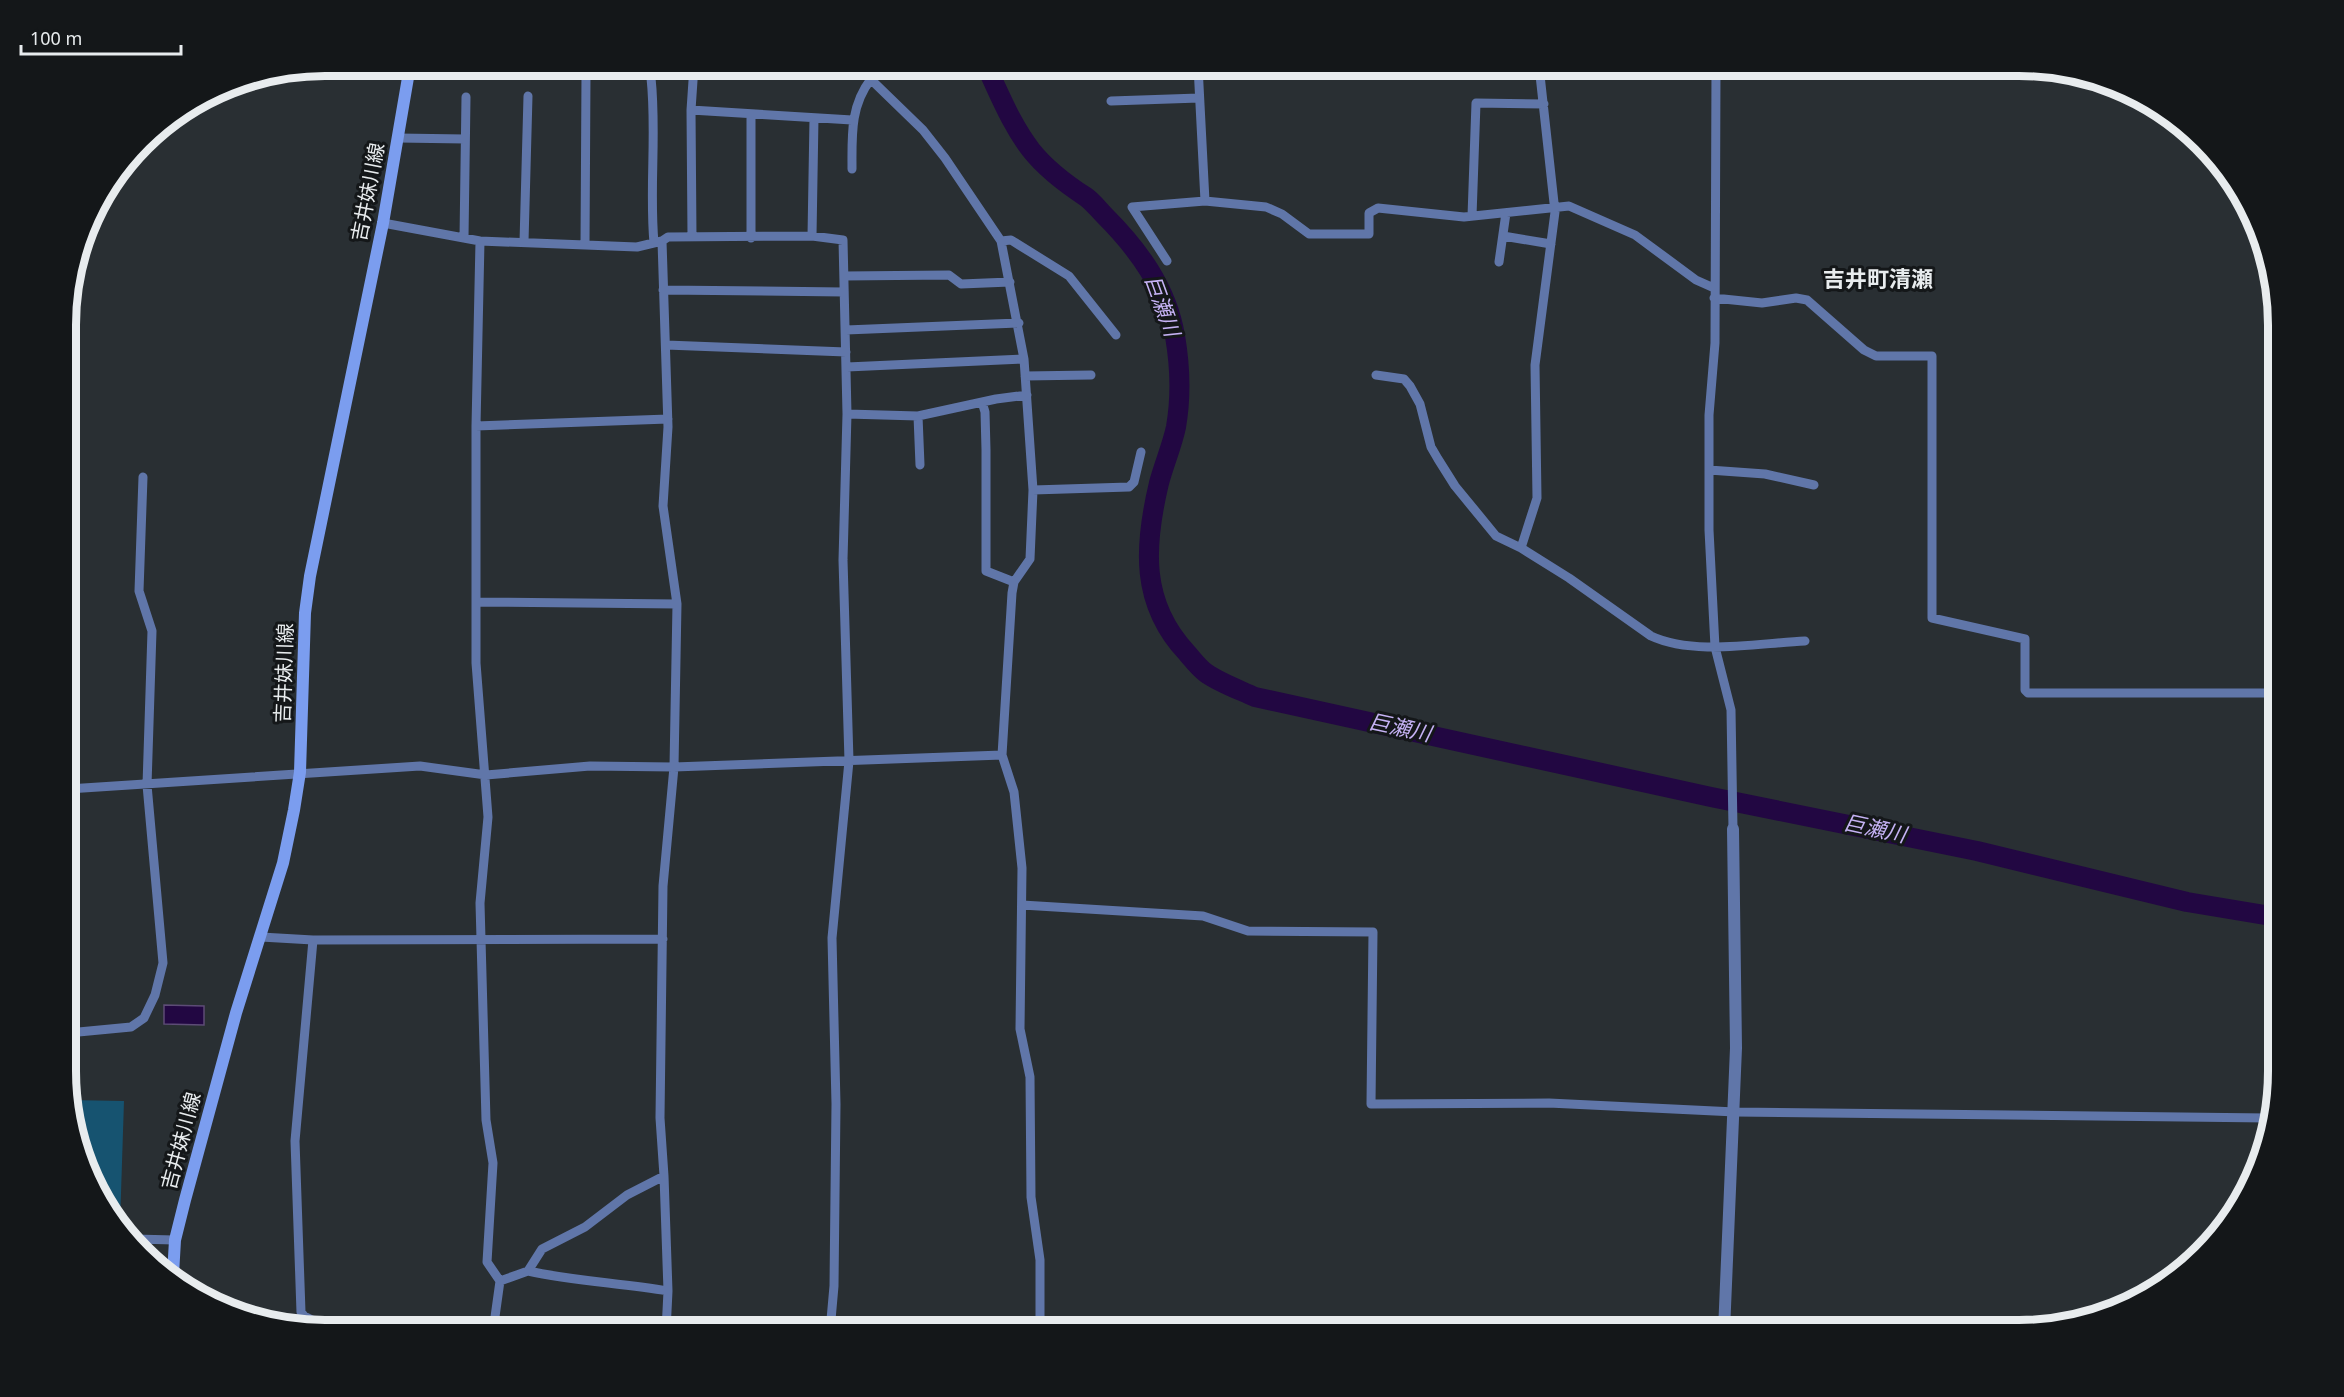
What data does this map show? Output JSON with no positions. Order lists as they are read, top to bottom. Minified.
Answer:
{"streets":{"main road":["吉井妹川線"]},"districts":["吉井町清瀬"],"water":["巨瀬川"],"scale_bar":"100 m"}
